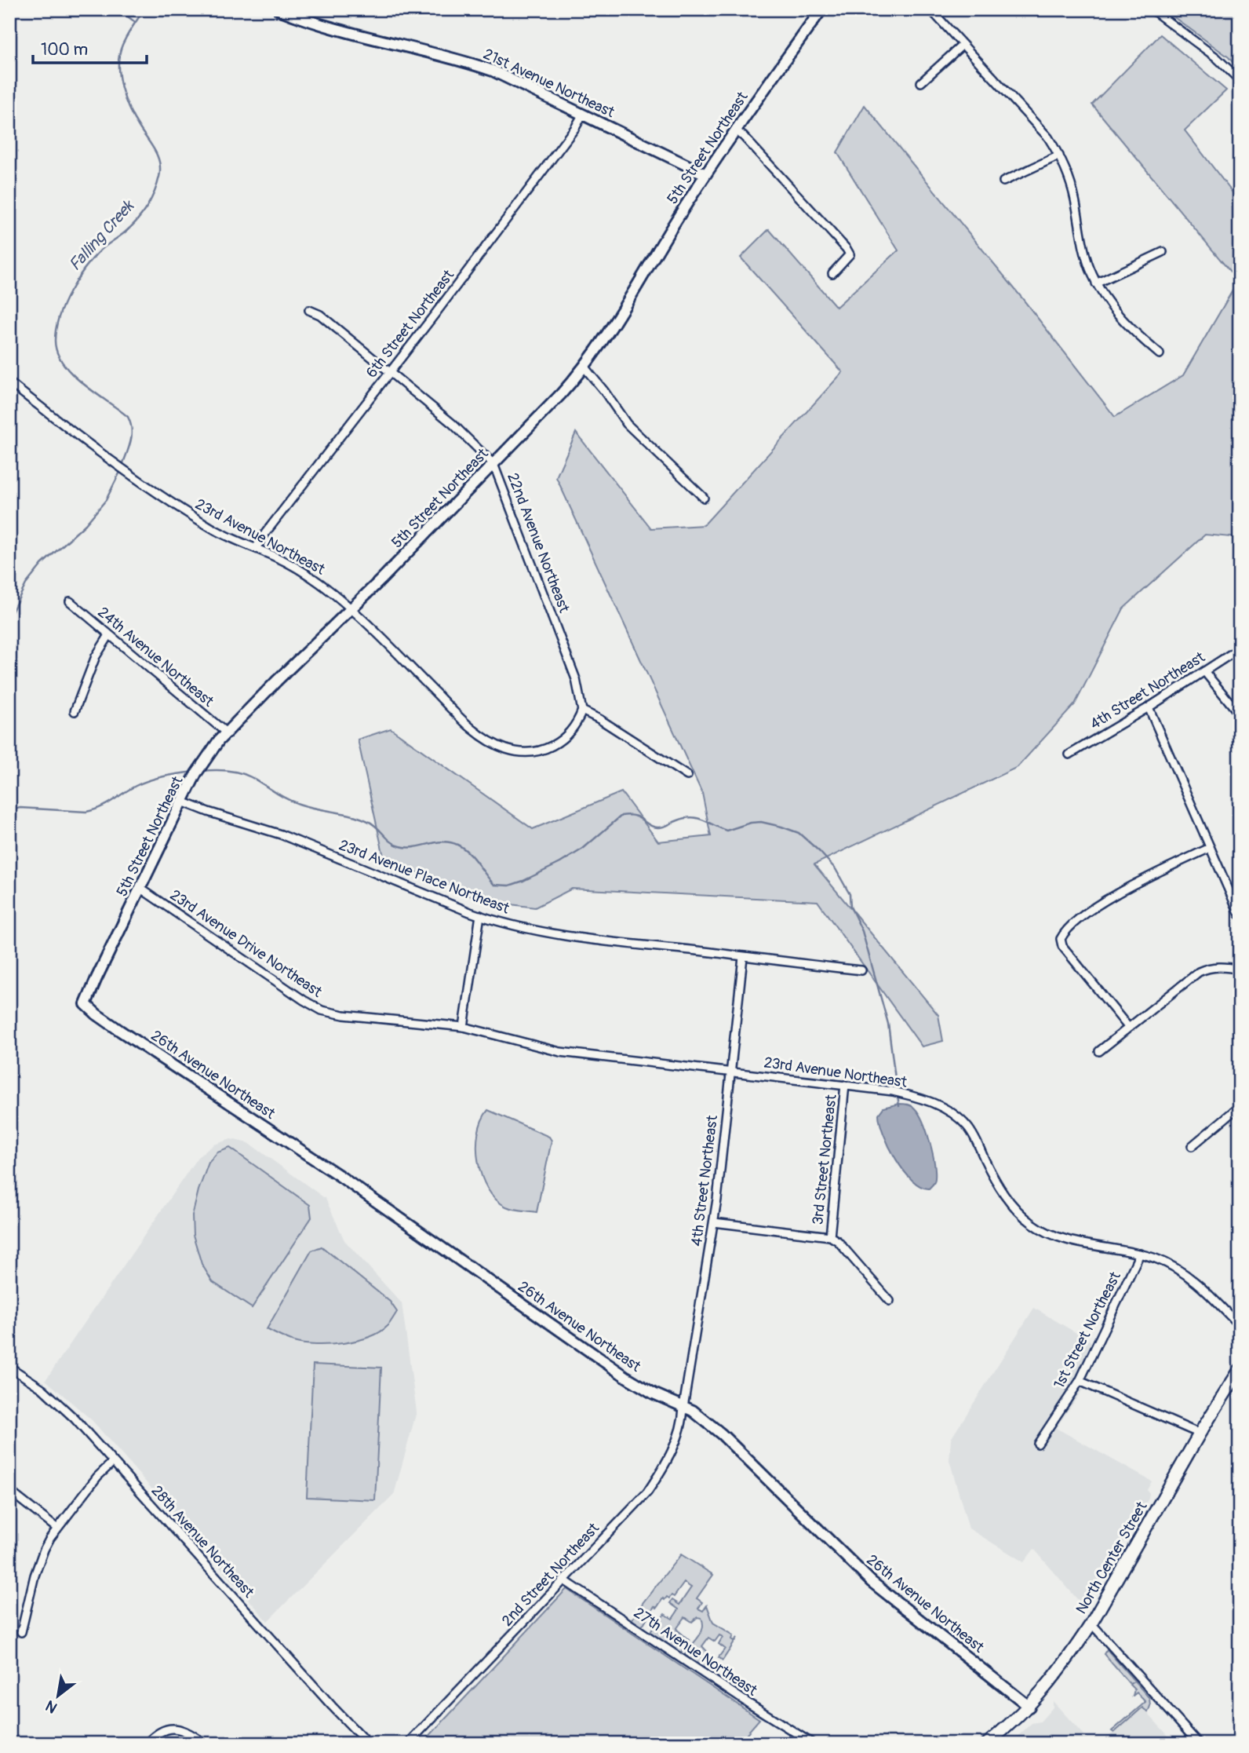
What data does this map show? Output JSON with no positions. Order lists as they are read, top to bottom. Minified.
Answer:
{"streets":{"main road":["North Center Street"],"street":["21st Avenue Northeast","5th Street Northeast","6th Street Northeast","23rd Avenue Northeast","22nd Avenue Northeast","24th Avenue Northeast","4th Street Northeast","23rd Avenue Place Northeast","23rd Avenue Drive Northeast","26th Avenue Northeast","3rd Street Northeast","1st Street Northeast","28th Avenue Northeast","2nd Street Northeast","27th Avenue Northeast"]},"crossings":[["21st Avenue Northeast","5th Street Northeast"],["21st Avenue Northeast","6th Street Northeast"],["5th Street Northeast","23rd Avenue Northeast"],["5th Street Northeast","22nd Avenue Northeast"],["5th Street Northeast","24th Avenue Northeast"],["5th Street Northeast","23rd Avenue Place Northeast"],["5th Street Northeast","23rd Avenue Drive Northeast"],["5th Street Northeast","26th Avenue Northeast"],["6th Street Northeast","23rd Avenue Northeast"],["6th Street Northeast","22nd Avenue Northeast"],["23rd Avenue Northeast","22nd Avenue Northeast"],["23rd Avenue Northeast","4th Street Northeast"],["23rd Avenue Northeast","23rd Avenue Drive Northeast"],["23rd Avenue Northeast","3rd Street Northeast"],["23rd Avenue Northeast","1st Street Northeast"],["4th Street Northeast","23rd Avenue Place Northeast"],["4th Street Northeast","23rd Avenue Drive Northeast"],["4th Street Northeast","26th Avenue Northeast"],["4th Street Northeast","2nd Street Northeast"],["26th Avenue Northeast","North Center Street"],["26th Avenue Northeast","2nd Street Northeast"],["2nd Street Northeast","27th Avenue Northeast"]],"water":["Falling Creek"],"scale_bar":"100 m","north":"bottom left"}
